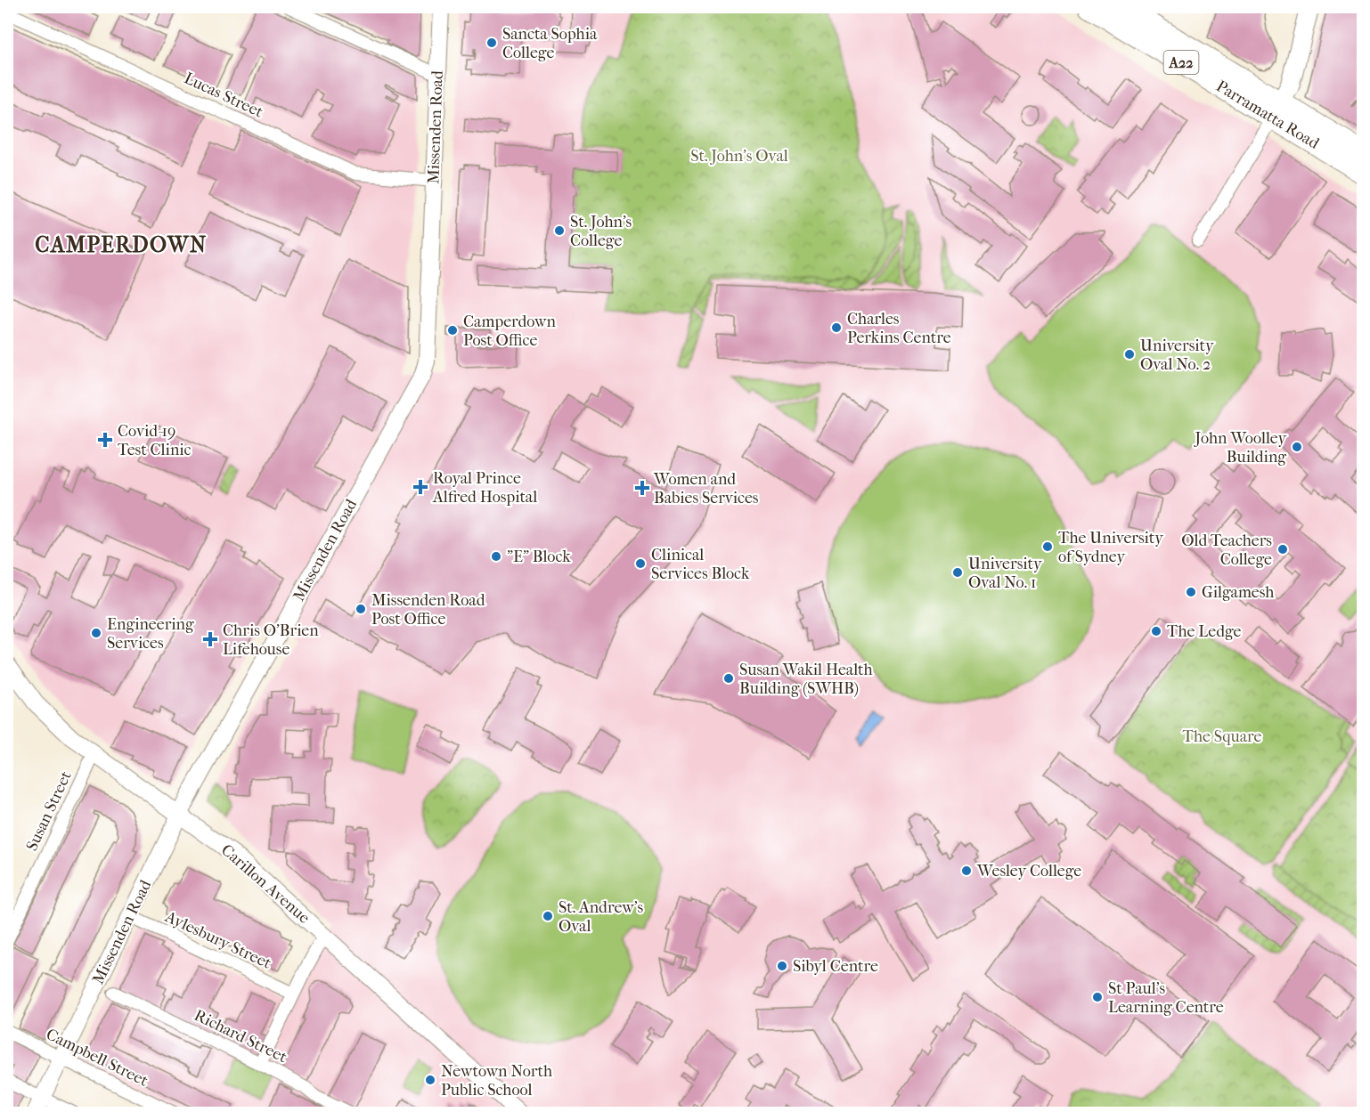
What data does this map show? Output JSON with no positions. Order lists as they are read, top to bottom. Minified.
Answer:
{"streets":{"highway":["A22","Parramatta Road"],"street":["Lucas Street","Missenden Road","Susan Street","Carillon Avenue","Aylesbury Street","Richard Street","Campbell Street"]},"crossings":[["Lucas Street","Missenden Road"],["Missenden Road","Carillon Avenue"],["Missenden Road","Aylesbury Street"],["Missenden Road","Campbell Street"],["Susan Street","Carillon Avenue"]],"districts":["CAMPERDOWN"],"parks":["St. John's Oval","The Square"],"places":{"other":["Sancta Sophia College","St. John's College","Charles Perkins Centre","Camperdown Post Office","University Oval No. 2","John Woolley Building","The University of Sydney","Old Teachers College","\"E\" Block","Clinical Services Block","University Oval No. 1","Gilgamesh","Missenden Road Post Office","The Ledge","Engineering Services","Susan Wakil Health Building (SWHB)","Wesley College","St. Andrew's Oval","Sibyl Centre","St Paul's Learning Centre","Newtown North Public School"],"health":["Covid-19 Test Clinic","Royal Prince Alfred Hospital","Women and Babies Services","Chris O'Brien Lifehouse"]}}
